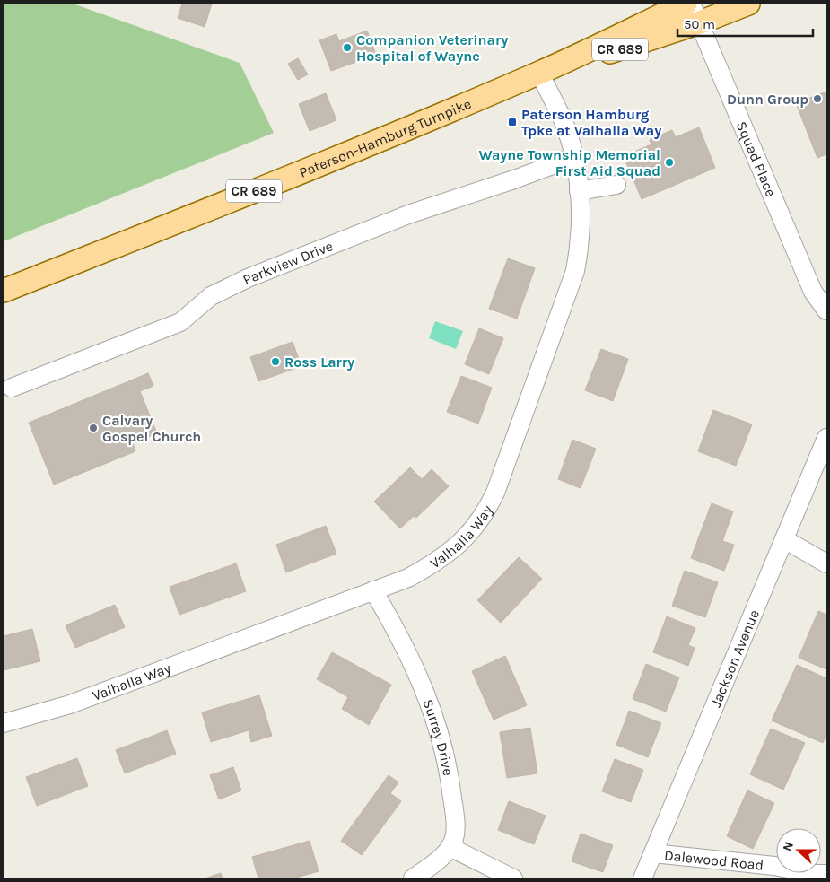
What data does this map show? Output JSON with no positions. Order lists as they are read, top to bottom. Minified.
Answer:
{"streets":{"main road":["CR 689","Paterson-Hamburg Turnpike"],"street":["Squad Place","Parkview Drive","Valhalla Way","Jackson Avenue","Surrey Drive","Dalewood Road"]},"crossings":[["Paterson-Hamburg Turnpike","Squad Place"],["Paterson-Hamburg Turnpike","Valhalla Way"],["Parkview Drive","Valhalla Way"],["Valhalla Way","Surrey Drive"],["Jackson Avenue","Dalewood Road"]],"places":{"other":["Companion Veterinary Hospital of Wayne","Dunn Group","Wayne Township Memorial First Aid Squad","Ross Larry","Calvary Gospel Church"],"transit":["Paterson Hamburg Tpke at Valhalla Way"]},"scale_bar":"50 m","north":"left"}
